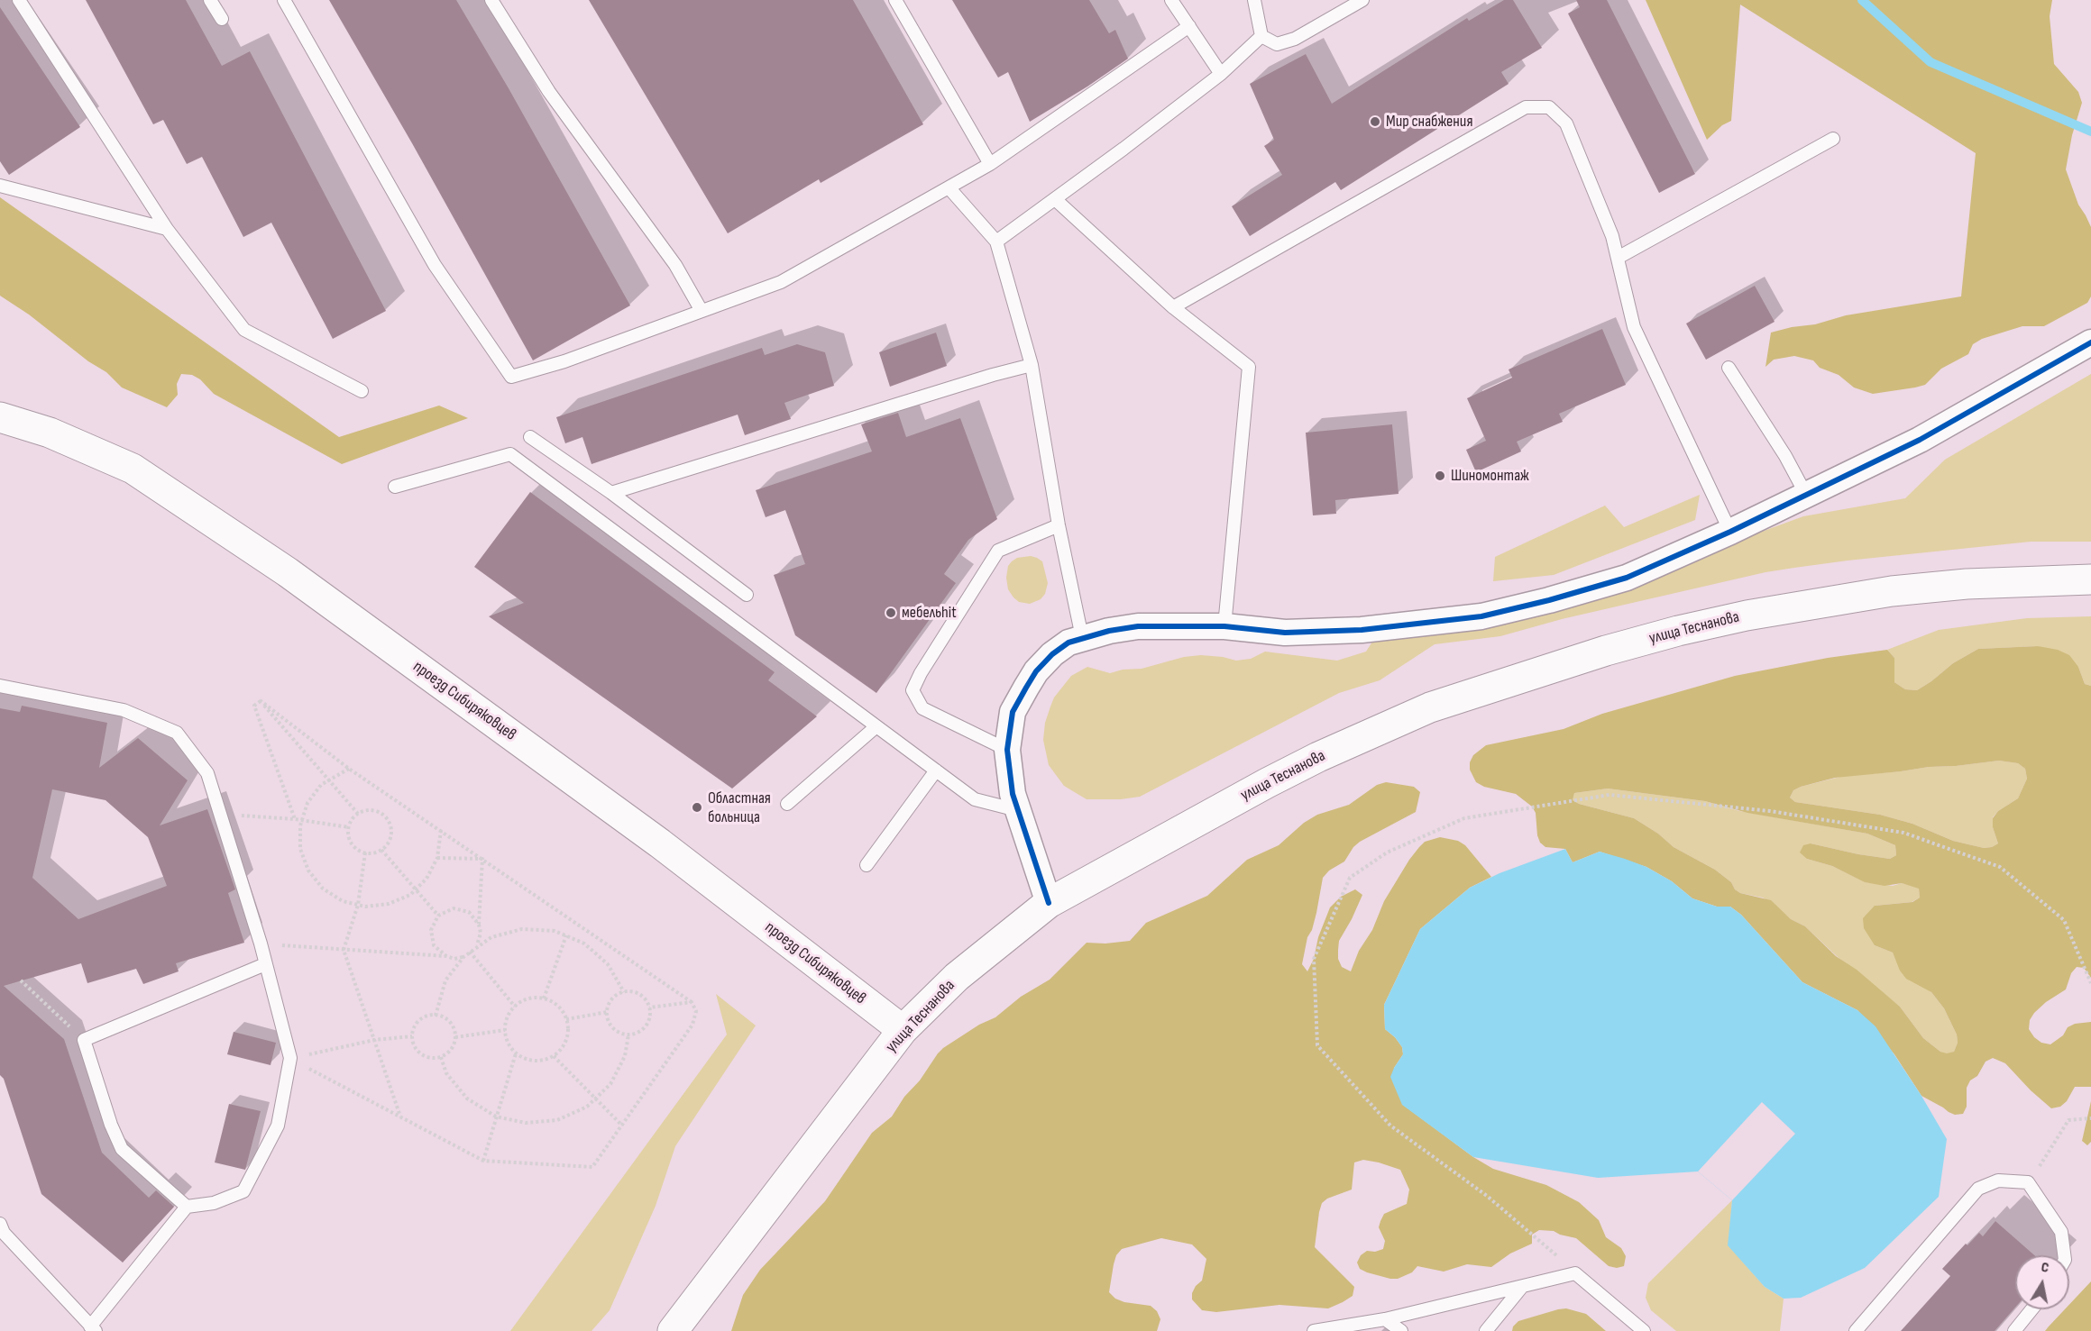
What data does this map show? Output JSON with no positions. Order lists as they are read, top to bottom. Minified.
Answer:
{"streets":{"main road":["улица Теснанова","проезд Сибиряковцев"]},"crossings":[["улица Теснанова","проезд Сибиряковцев"]],"places":["Мир снабжения","Шиномонтаж","мебельhit","Областная больница"],"north":"top"}
